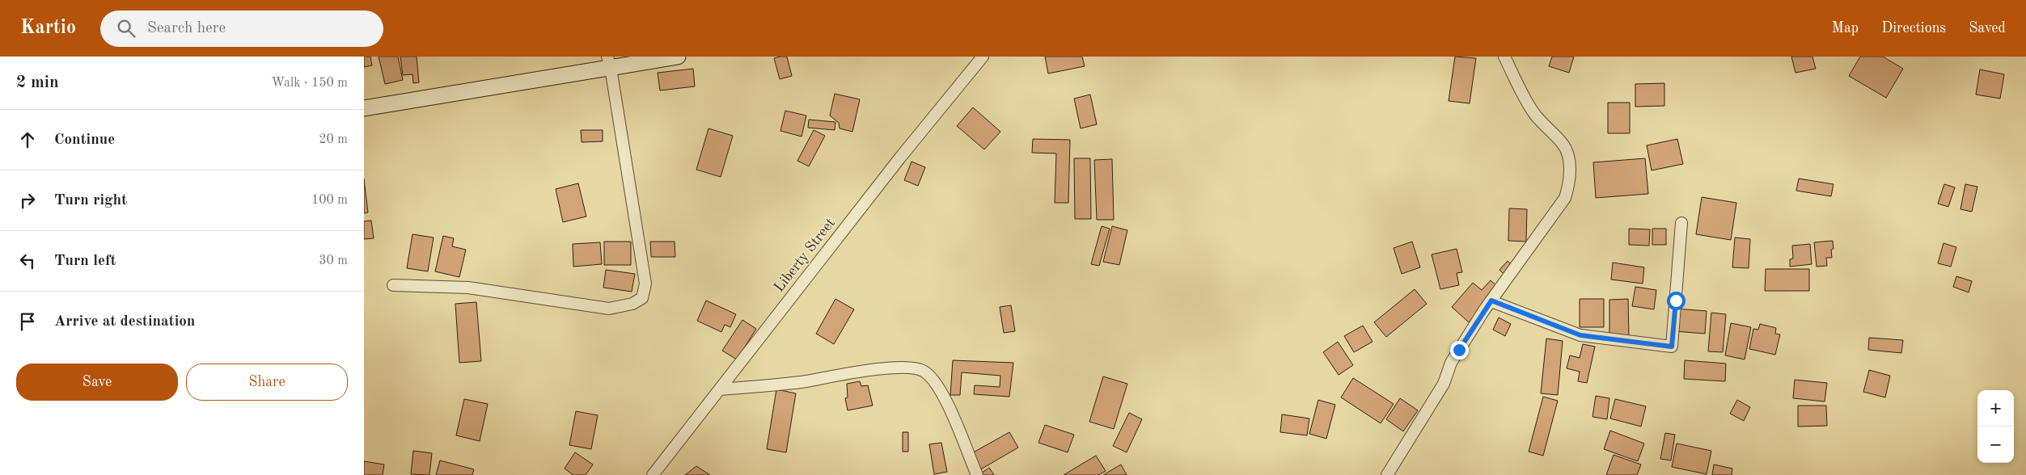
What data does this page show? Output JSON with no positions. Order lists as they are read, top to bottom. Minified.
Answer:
{"streets":{"street":["Liberty Street"]},"page":{"header":"Kartio","search":"Search here","nav":["Map","Directions","Saved"],"heading":["2 min","Walk · 150 m"],"list":[["Continue","20 m"],["Turn right","100 m"],["Turn left","30 m"],"Arrive at destination"],"buttons":["Save","Share"],"map_buttons":["+","−"]}}
